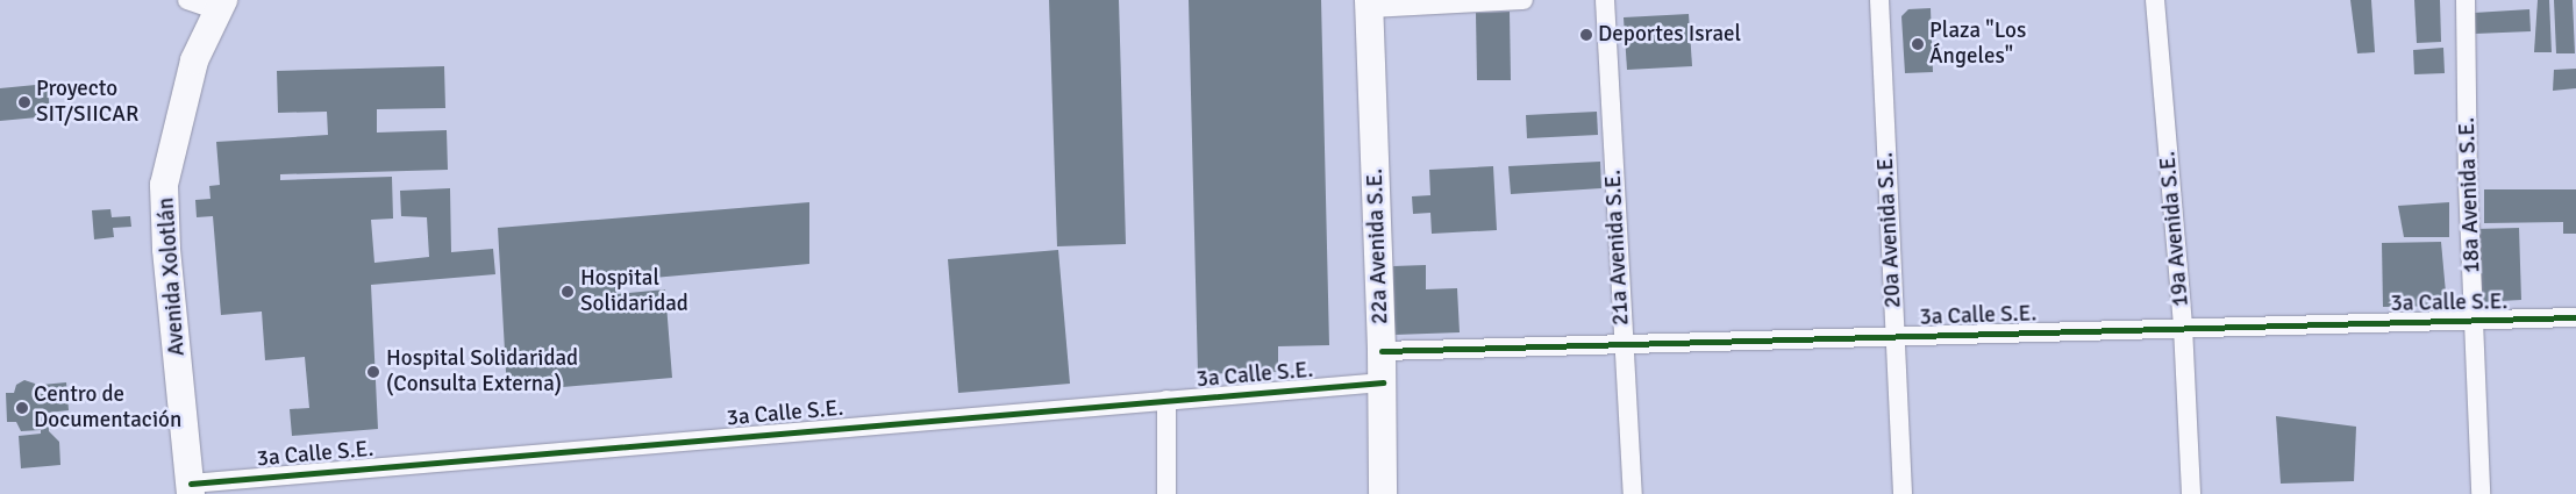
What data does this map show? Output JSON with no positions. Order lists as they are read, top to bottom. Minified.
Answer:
{"streets":{"street":["18a Avenida S.E.","19a Avenida S.E.","20a Avenida S.E.","22a Avenida S.E.","21a Avenida S.E.","Avenida Xolotlán","3a Calle S.E."]},"crossings":[["18a Avenida S.E.","3a Calle S.E."],["19a Avenida S.E.","3a Calle S.E."],["20a Avenida S.E.","3a Calle S.E."],["22a Avenida S.E.","3a Calle S.E."],["21a Avenida S.E.","3a Calle S.E."],["Avenida Xolotlán","3a Calle S.E."]],"places":["Deportes Israel","Plaza \"Los Ángeles\"","Proyecto SIT/SIICAR","Hospital Solidaridad","Hospital Solidaridad (Consulta Externa)","Centro de Documentación"]}
